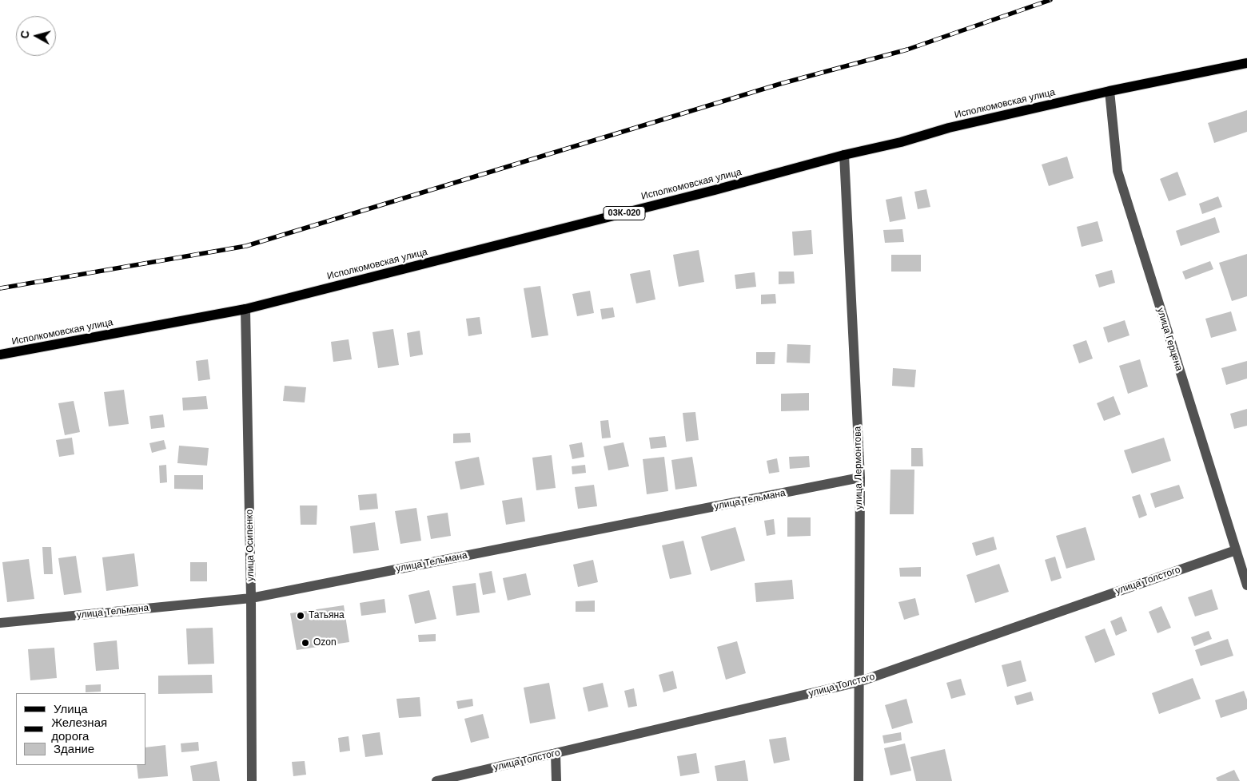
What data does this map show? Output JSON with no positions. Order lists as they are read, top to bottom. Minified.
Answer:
{"streets":{"main road":["Исполкомовская улица","03К-020"],"street":["улица Герцена","улица Лермонтова","улица Тельмана","улица Осипенко","улица Толстого"]},"crossings":[["Исполкомовская улица","улица Герцена"],["Исполкомовская улица","улица Лермонтова"],["Исполкомовская улица","улица Осипенко"],["улица Герцена","улица Толстого"],["улица Лермонтова","улица Тельмана"],["улица Лермонтова","улица Толстого"],["улица Тельмана","улица Осипенко"]],"places":["Татьяна","Ozon"],"legend":["Улица","Железная дорога","Здание"],"north":"left"}
